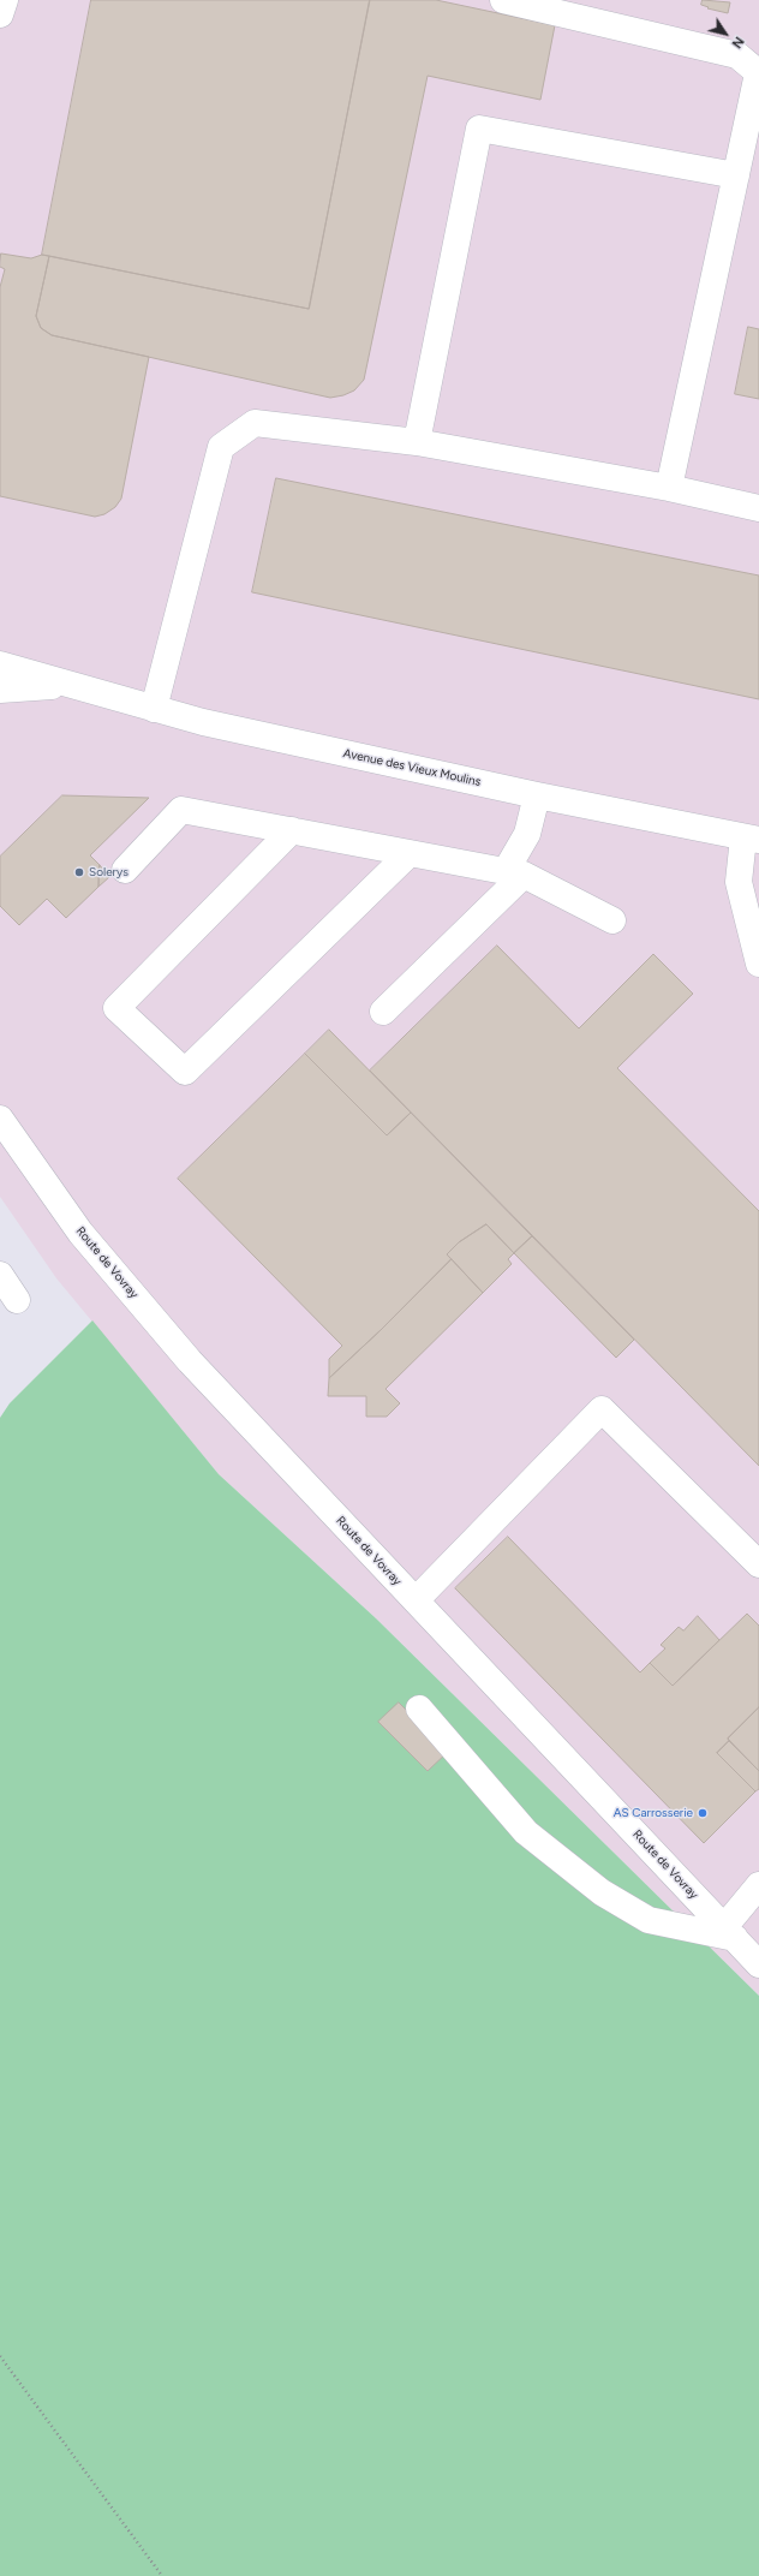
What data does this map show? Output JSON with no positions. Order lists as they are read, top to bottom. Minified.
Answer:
{"streets":{"street":["Avenue des Vieux Moulins","Route de Vovray"]},"places":["Solerys","AS Carrosserie"],"north":"bottom right"}
